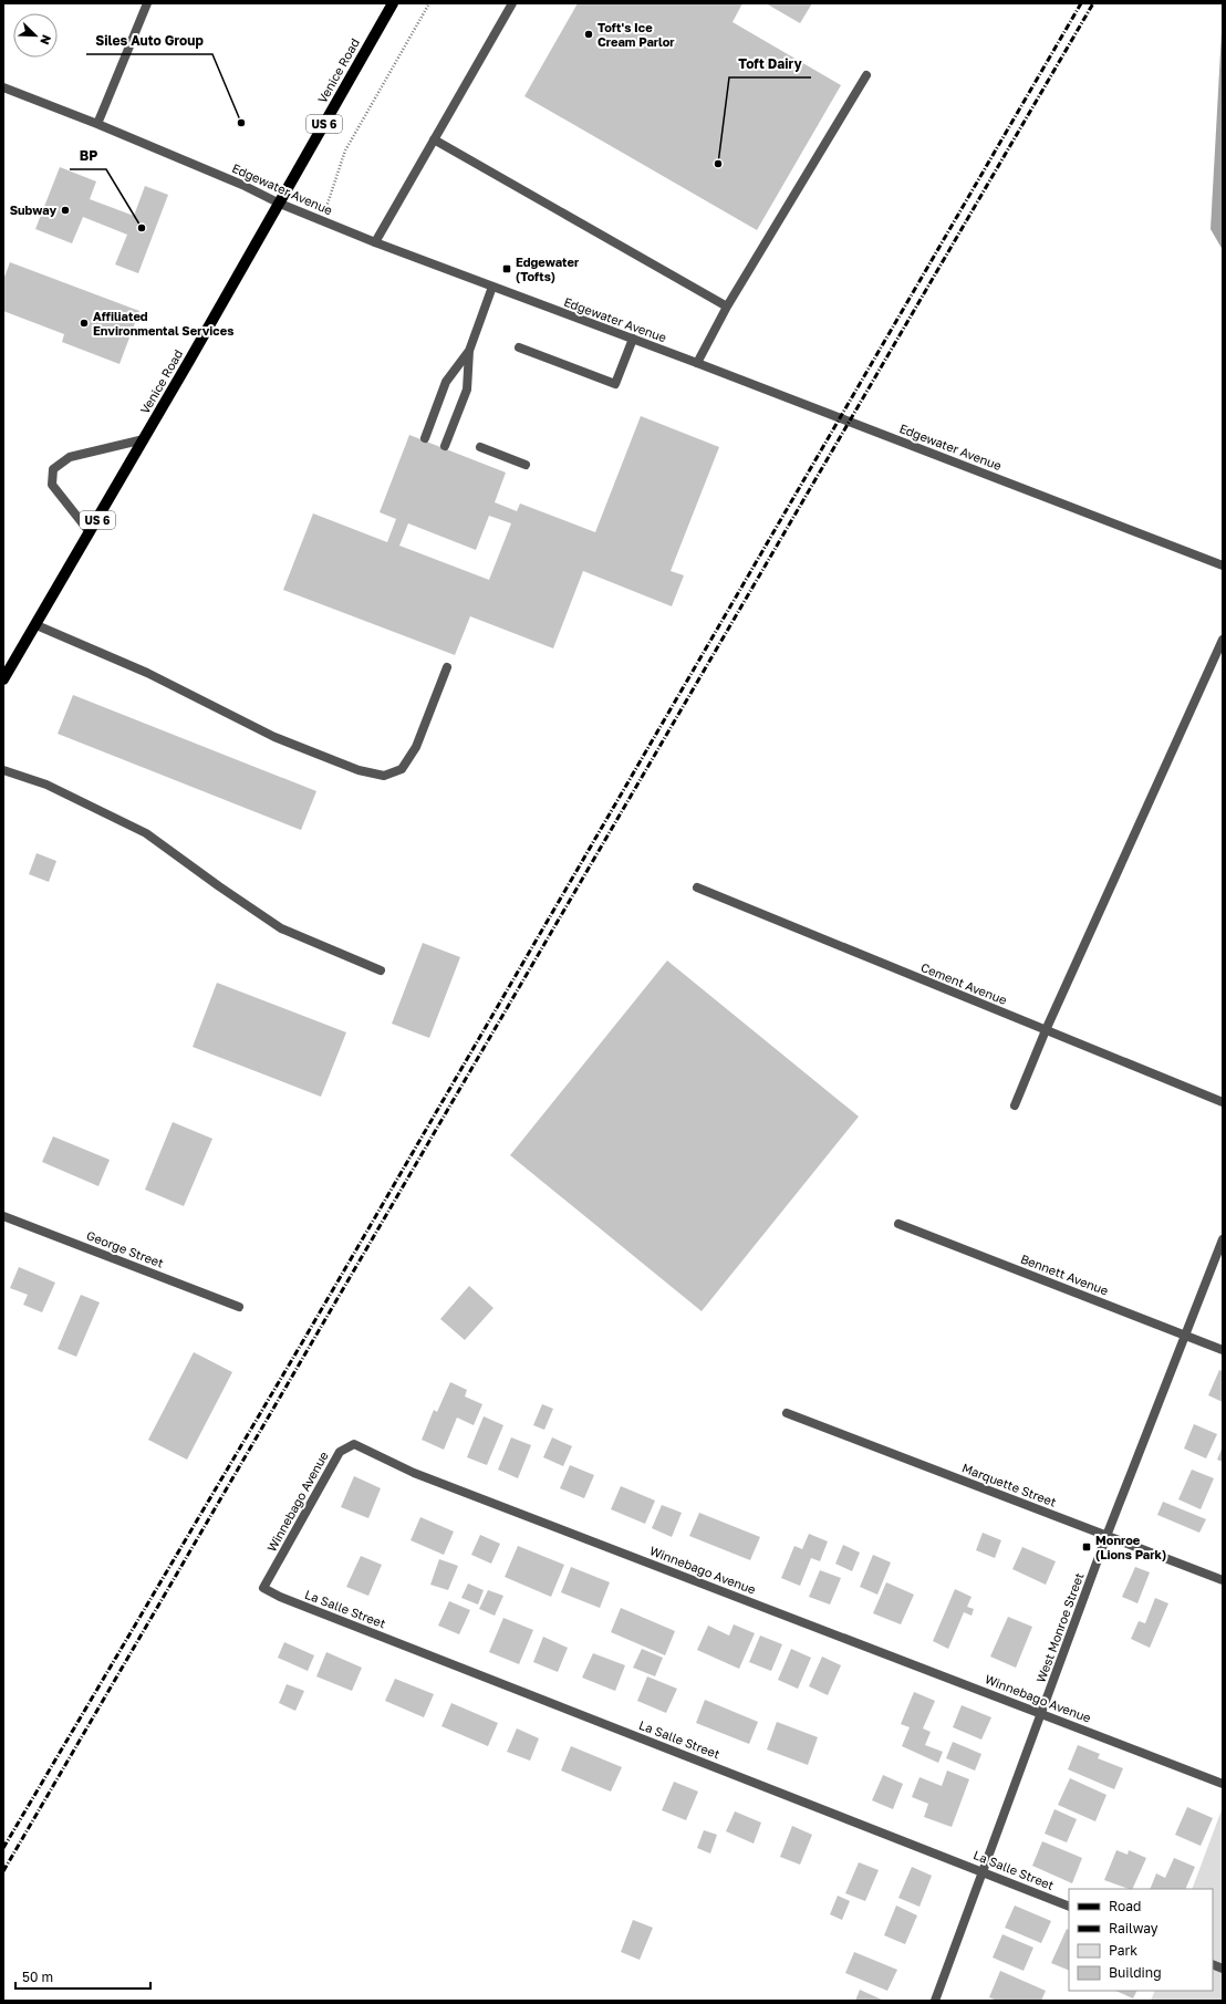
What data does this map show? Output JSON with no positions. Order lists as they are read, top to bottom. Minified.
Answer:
{"streets":{"main road":["Venice Road","US 6"],"street":["Edgewater Avenue","Cement Avenue","George Street","Bennett Avenue","Marquette Street","Winnebago Avenue","La Salle Street","West Monroe Street"]},"crossings":[["Venice Road","Edgewater Avenue"],["Bennett Avenue","West Monroe Street"],["Marquette Street","West Monroe Street"],["Winnebago Avenue","La Salle Street"],["Winnebago Avenue","West Monroe Street"],["La Salle Street","West Monroe Street"]],"places":{"other":["Toft's Ice Cream Parlor","Siles Auto Group","Toft Dairy","Subway","BP","Affiliated Environmental Services"],"transit":["Edgewater (Tofts)","Monroe (Lions Park)"]},"legend":["Road","Railway","Park","Building"],"scale_bar":"50 m","north":"bottom right"}
